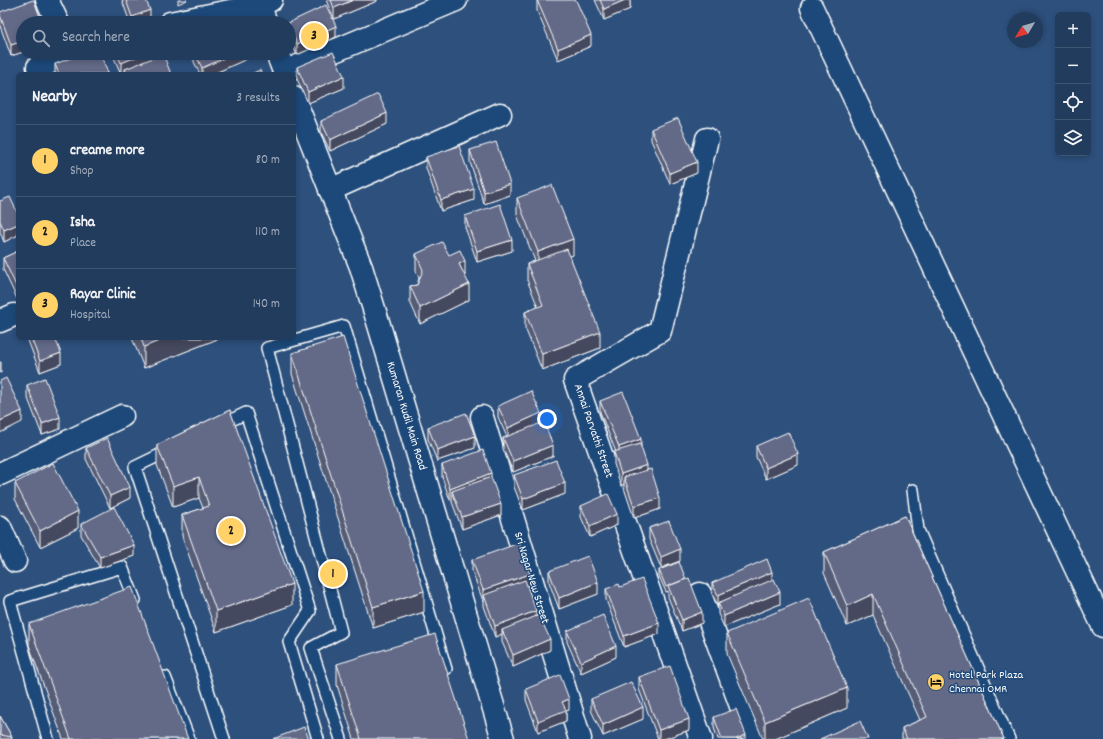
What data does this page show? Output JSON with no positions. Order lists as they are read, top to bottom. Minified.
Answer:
{"streets":{"street":["Kumaran Kudil Main Road","Annai Parvathi Street","Sri Nagar New Street"]},"places":{"hotel":["Hotel Park Plaza Chennai OMR"]},"north":"bottom left","page":{"map_buttons":["+","−"],"search":"Search here","pins":["3","2","1"],"heading":["Nearby","3 results"],"list":[{"mark":"1","name":"creame more","note":"Shop","value":"80 m"},{"mark":"2","name":"Isha","note":"Place","value":"110 m"},{"mark":"3","name":"Rayar Clinic","note":"Hospital","value":"140 m"}]}}
